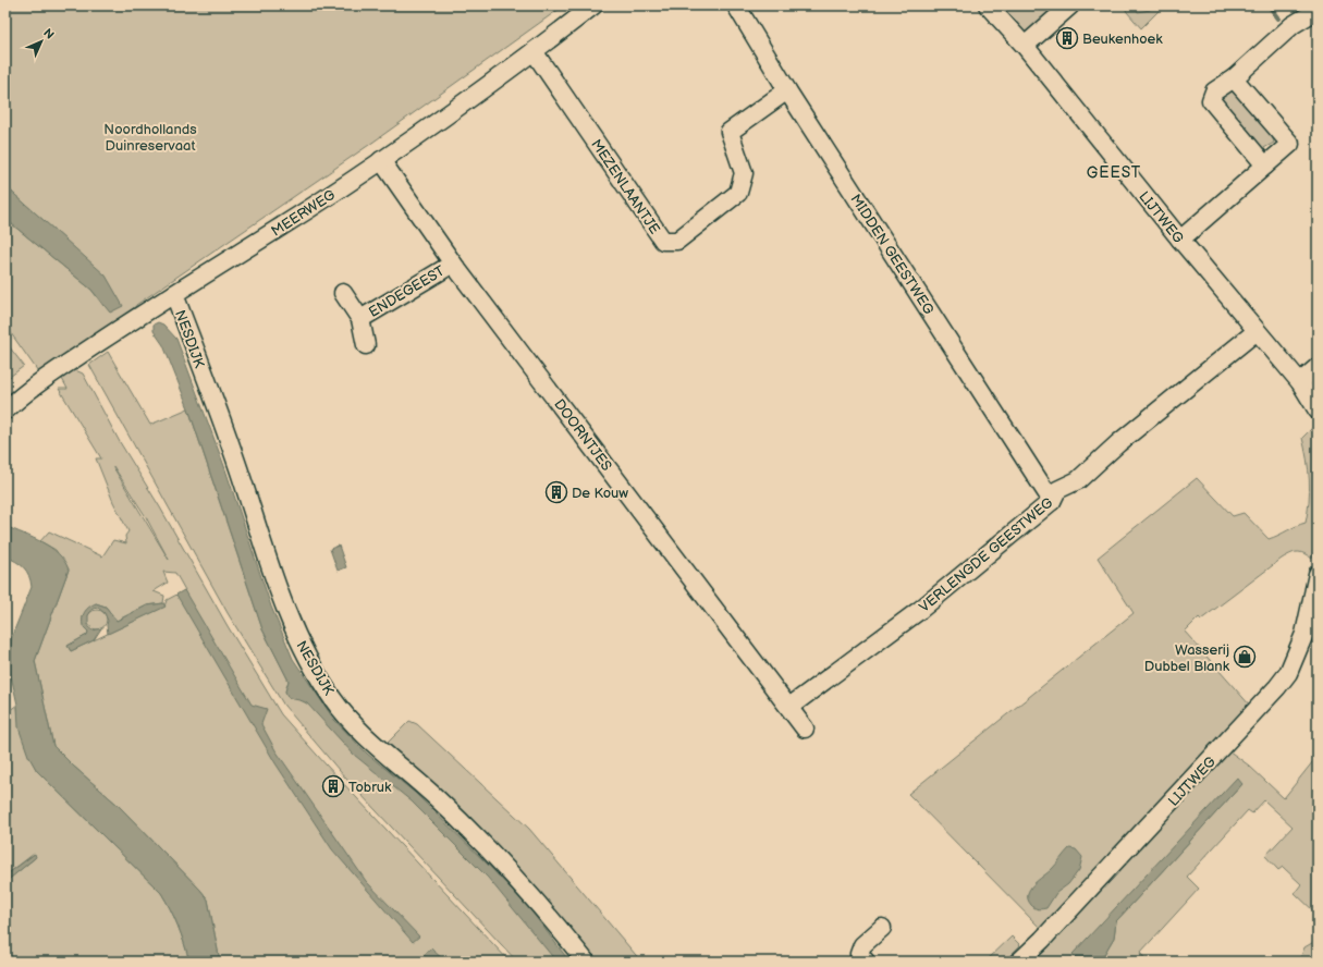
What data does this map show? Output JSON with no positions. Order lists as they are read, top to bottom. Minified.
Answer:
{"streets":{"street":["MEZENLAANTJE","MEERWEG","LIJTWEG","MIDDEN GEESTWEG","ENDEGEEST","NESDIJK","DOORNTJES","VERLENGDE GEESTWEG"]},"crossings":[["MEZENLAANTJE","MEERWEG"],["MEZENLAANTJE","MIDDEN GEESTWEG"],["MEERWEG","NESDIJK"],["MEERWEG","DOORNTJES"],["LIJTWEG","VERLENGDE GEESTWEG"],["MIDDEN GEESTWEG","VERLENGDE GEESTWEG"],["ENDEGEEST","DOORNTJES"],["DOORNTJES","VERLENGDE GEESTWEG"]],"districts":["GEEST"],"parks":["Noordhollands Duinreservaat"],"places":{"building":["Beukenhoek","De Kouw","Tobruk"],"shop":["Wasserij Dubbel Blank"]},"north":"top right"}
